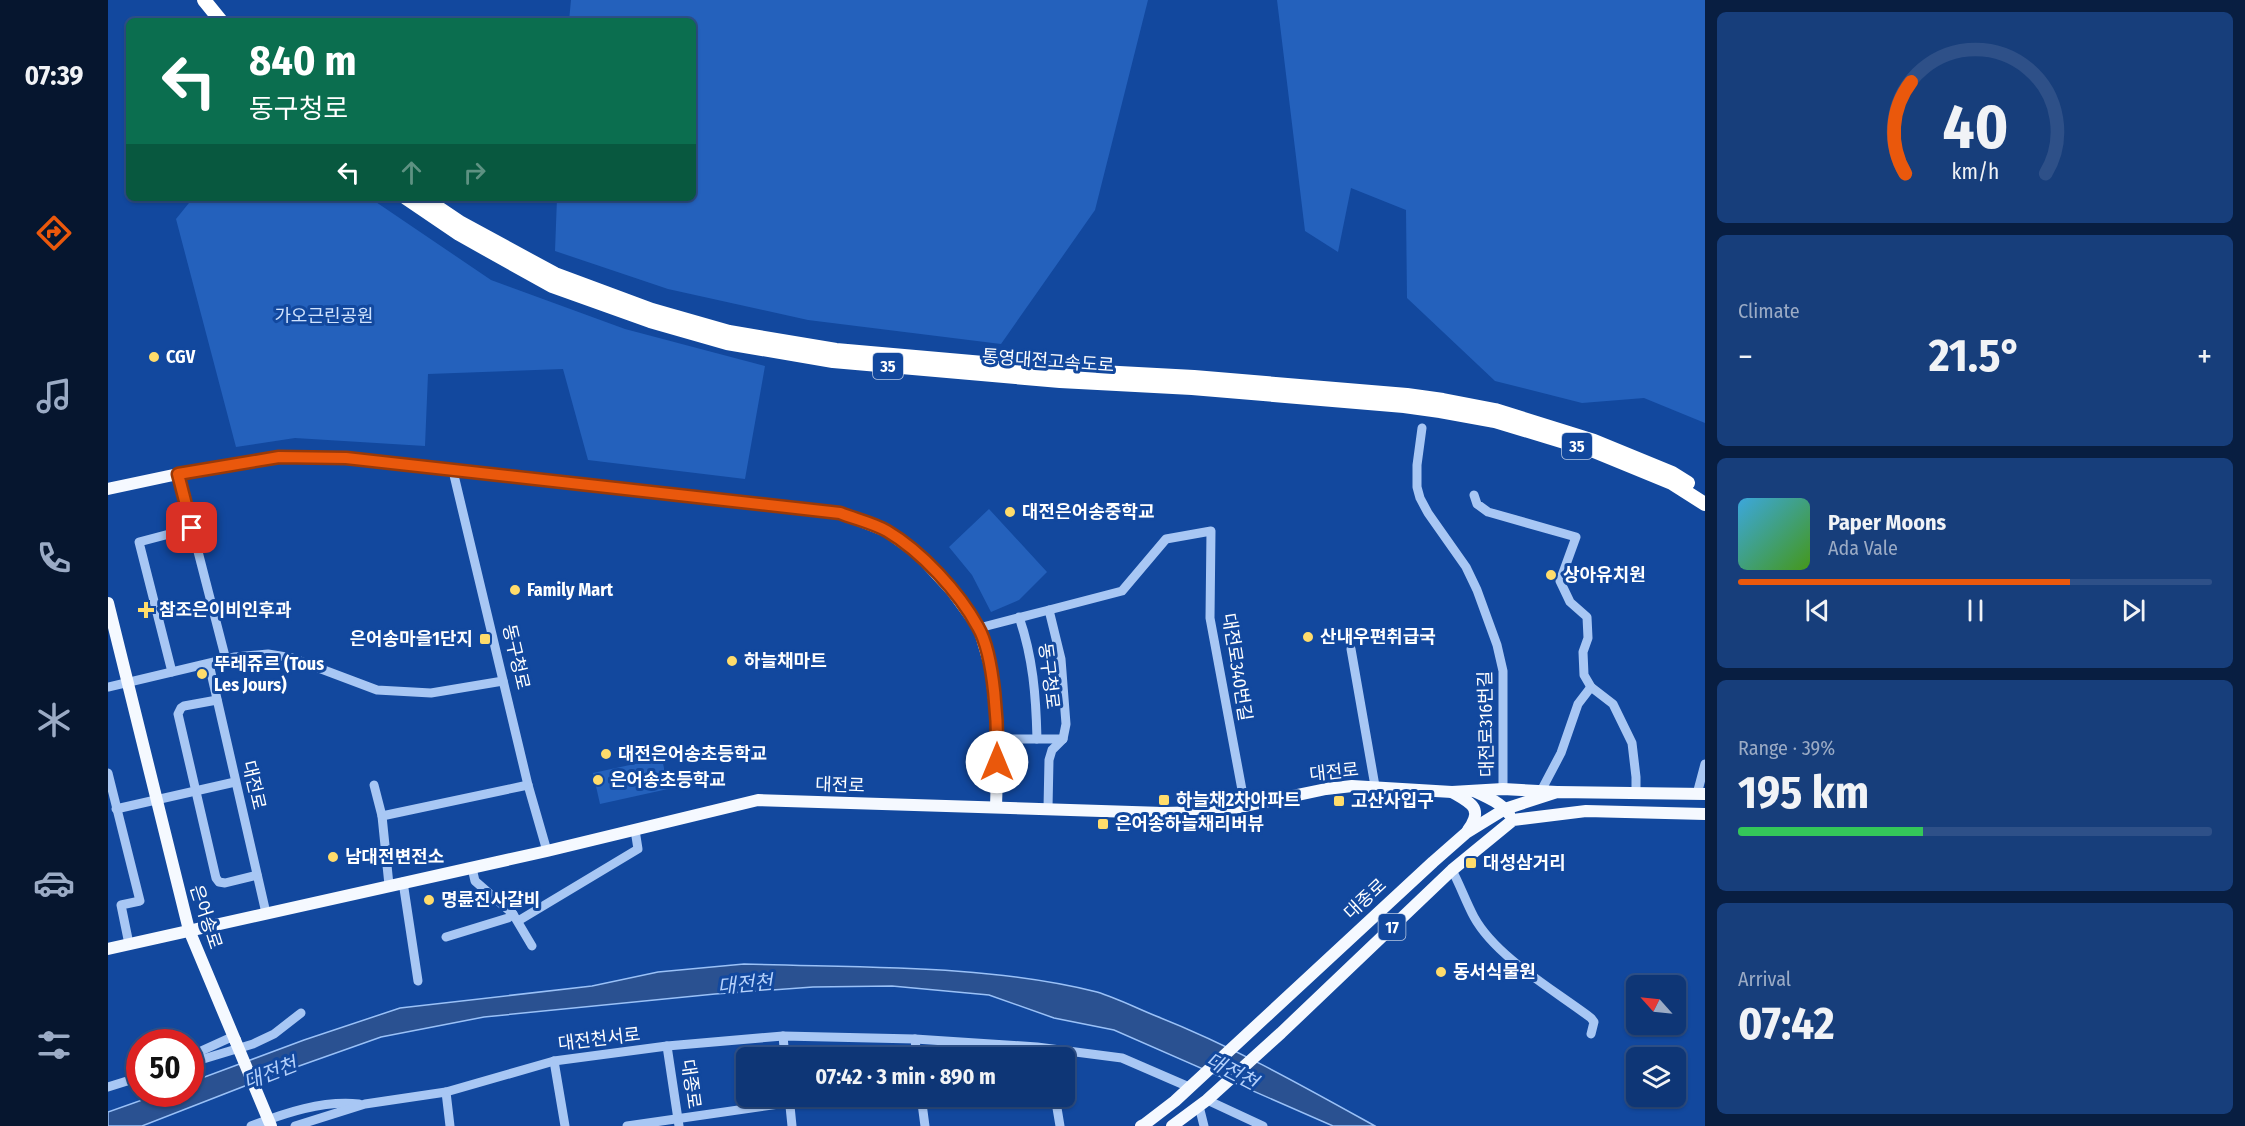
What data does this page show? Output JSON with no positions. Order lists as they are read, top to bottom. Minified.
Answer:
{"streets":{"highway":["통영대전고속도로","35"],"main road":["대전로","대종로","은어송로","17"],"street":["동구청로","대전로340번길","대전로316번길","대전천서로"]},"crossings":[["동구청로","대전로"],["대전로340번길","대전로"],["대전로316번길","대전로"],["대전로","은어송로"],["대전로","17"],["대종로","17"],["대종로","대전천서로"],["17","대전천서로"]],"water":["대전천"],"parks":["가오근린공원"],"places":{"other":["CGV","대전은어송중학교","상아유치원","Family Mart","산내우편취급국","하늘채마트","뚜레쥬르 (Tous Les Jours)","대전은어송초등학교","은어송초등학교","남대전변전소","명륜진사갈비","동서식물원"],"health":["참조은이비인후과"],"transit":["은어송마을1단지","하늘채2차아파트","고산사입구","은어송하늘채리버뷰","대성삼거리"]},"north":"top left","page":{"tabs":"07:39","turn":["840 m","동구청로"],"tile":["Climate",["Range · 39%","195 km"],["Arrival","07:42"]],"heat":["−","21.5°","+"],"song":["Paper Moons","Ada Vale"],"limit":"50","trip":"07:42 · 3 min · 890 m","gauge":["40","km/h"]}}
